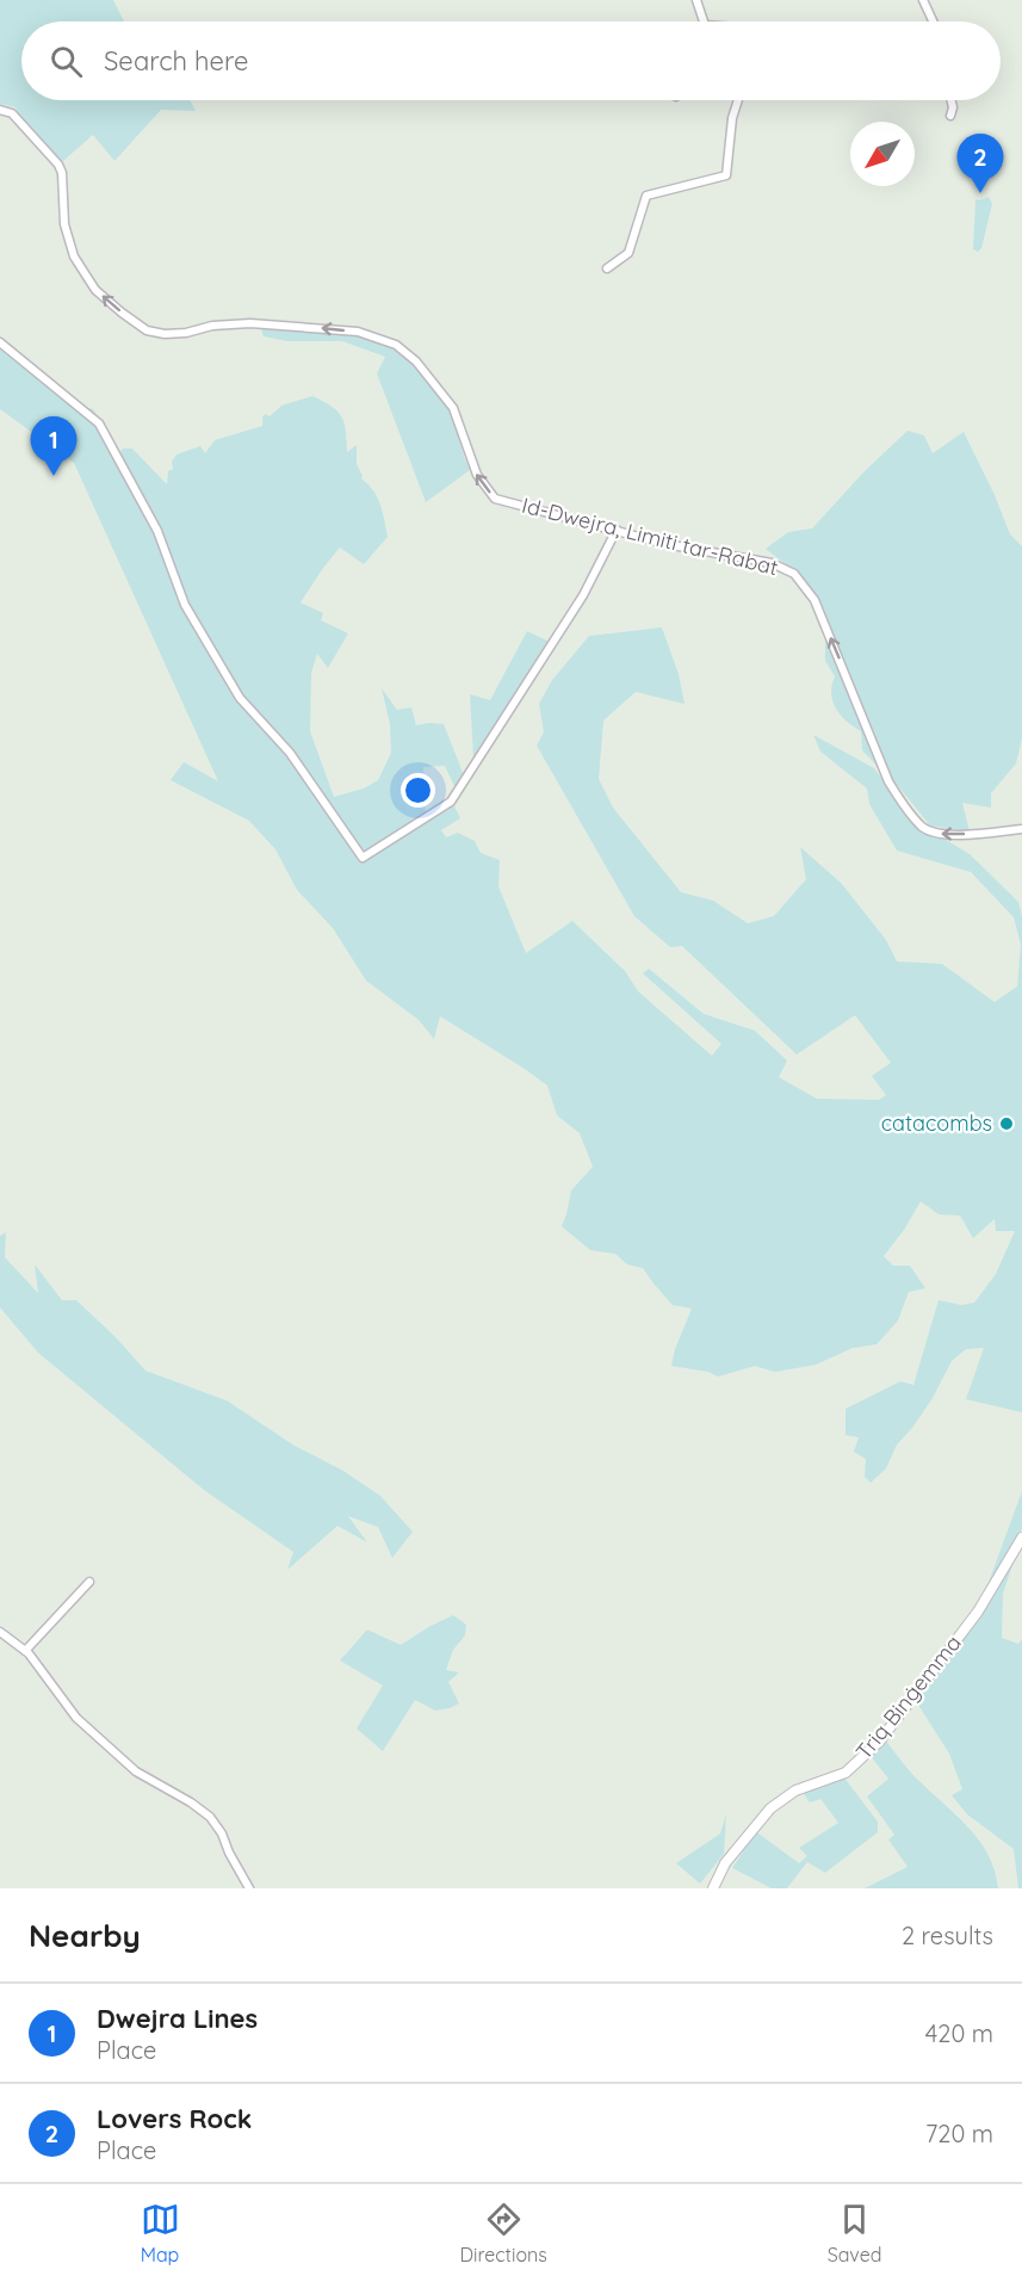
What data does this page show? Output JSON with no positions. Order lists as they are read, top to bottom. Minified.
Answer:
{"streets":{"street":["Id-Dwejra, Limiti tar-Rabat","Triq Binġemma"]},"one_way":["Id-Dwejra, Limiti tar-Rabat"],"places":["catacombs"],"north":"bottom left","page":{"search":"Search here","pins":["2","1"],"heading":["Nearby","2 results"],"list":[{"mark":"1","name":"Dwejra Lines","note":"Place","value":"420 m"},{"mark":"2","name":"Lovers Rock","note":"Place","value":"720 m"}],"nav":["Map","Directions","Saved"]}}
